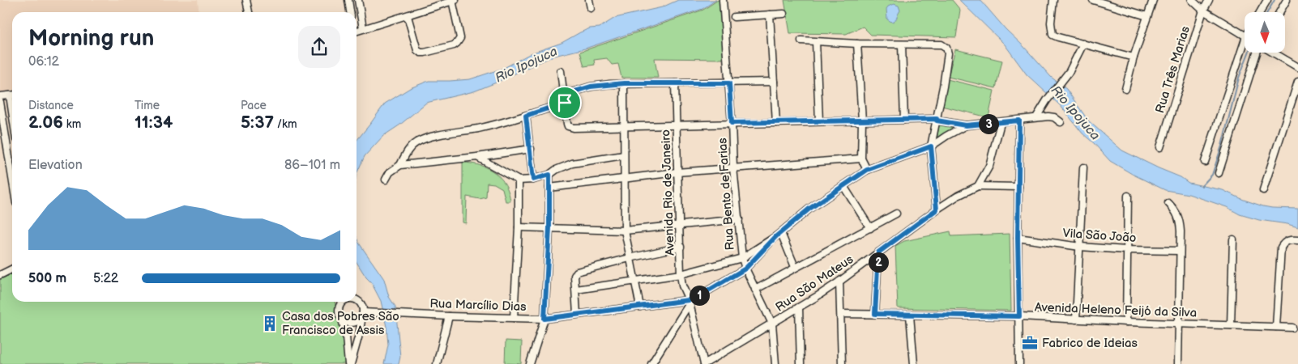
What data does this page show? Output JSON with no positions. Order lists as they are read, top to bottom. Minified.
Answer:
{"streets":{"street":["Rua Três Marias","Avenida Rio de Janeiro","Rua Bento de Farias","Vila São João","Rua São Mateus","Rua Marcílio Dias","Avenida Heleno Feijó da Silva"]},"crossings":[["Avenida Rio de Janeiro","Rua São Mateus"],["Avenida Rio de Janeiro","Rua Marcílio Dias"],["Rua Bento de Farias","Rua São Mateus"]],"water":["Rio Ipojuca"],"places":{"building":["Casa dos Pobres São Francisco de Assis"],"office":["Fabrico de Ideias"]},"north":"bottom","page":{"heading":["Morning run","06:12"],"stats":[["Distance","2.06 km"],["Time","11:34"],["Pace","5:37 /km"]],"pins":["3","2","1"],"chart":["Elevation","86–101 m"],"list":[{"name":"500 m","note":"5:22"}]}}
